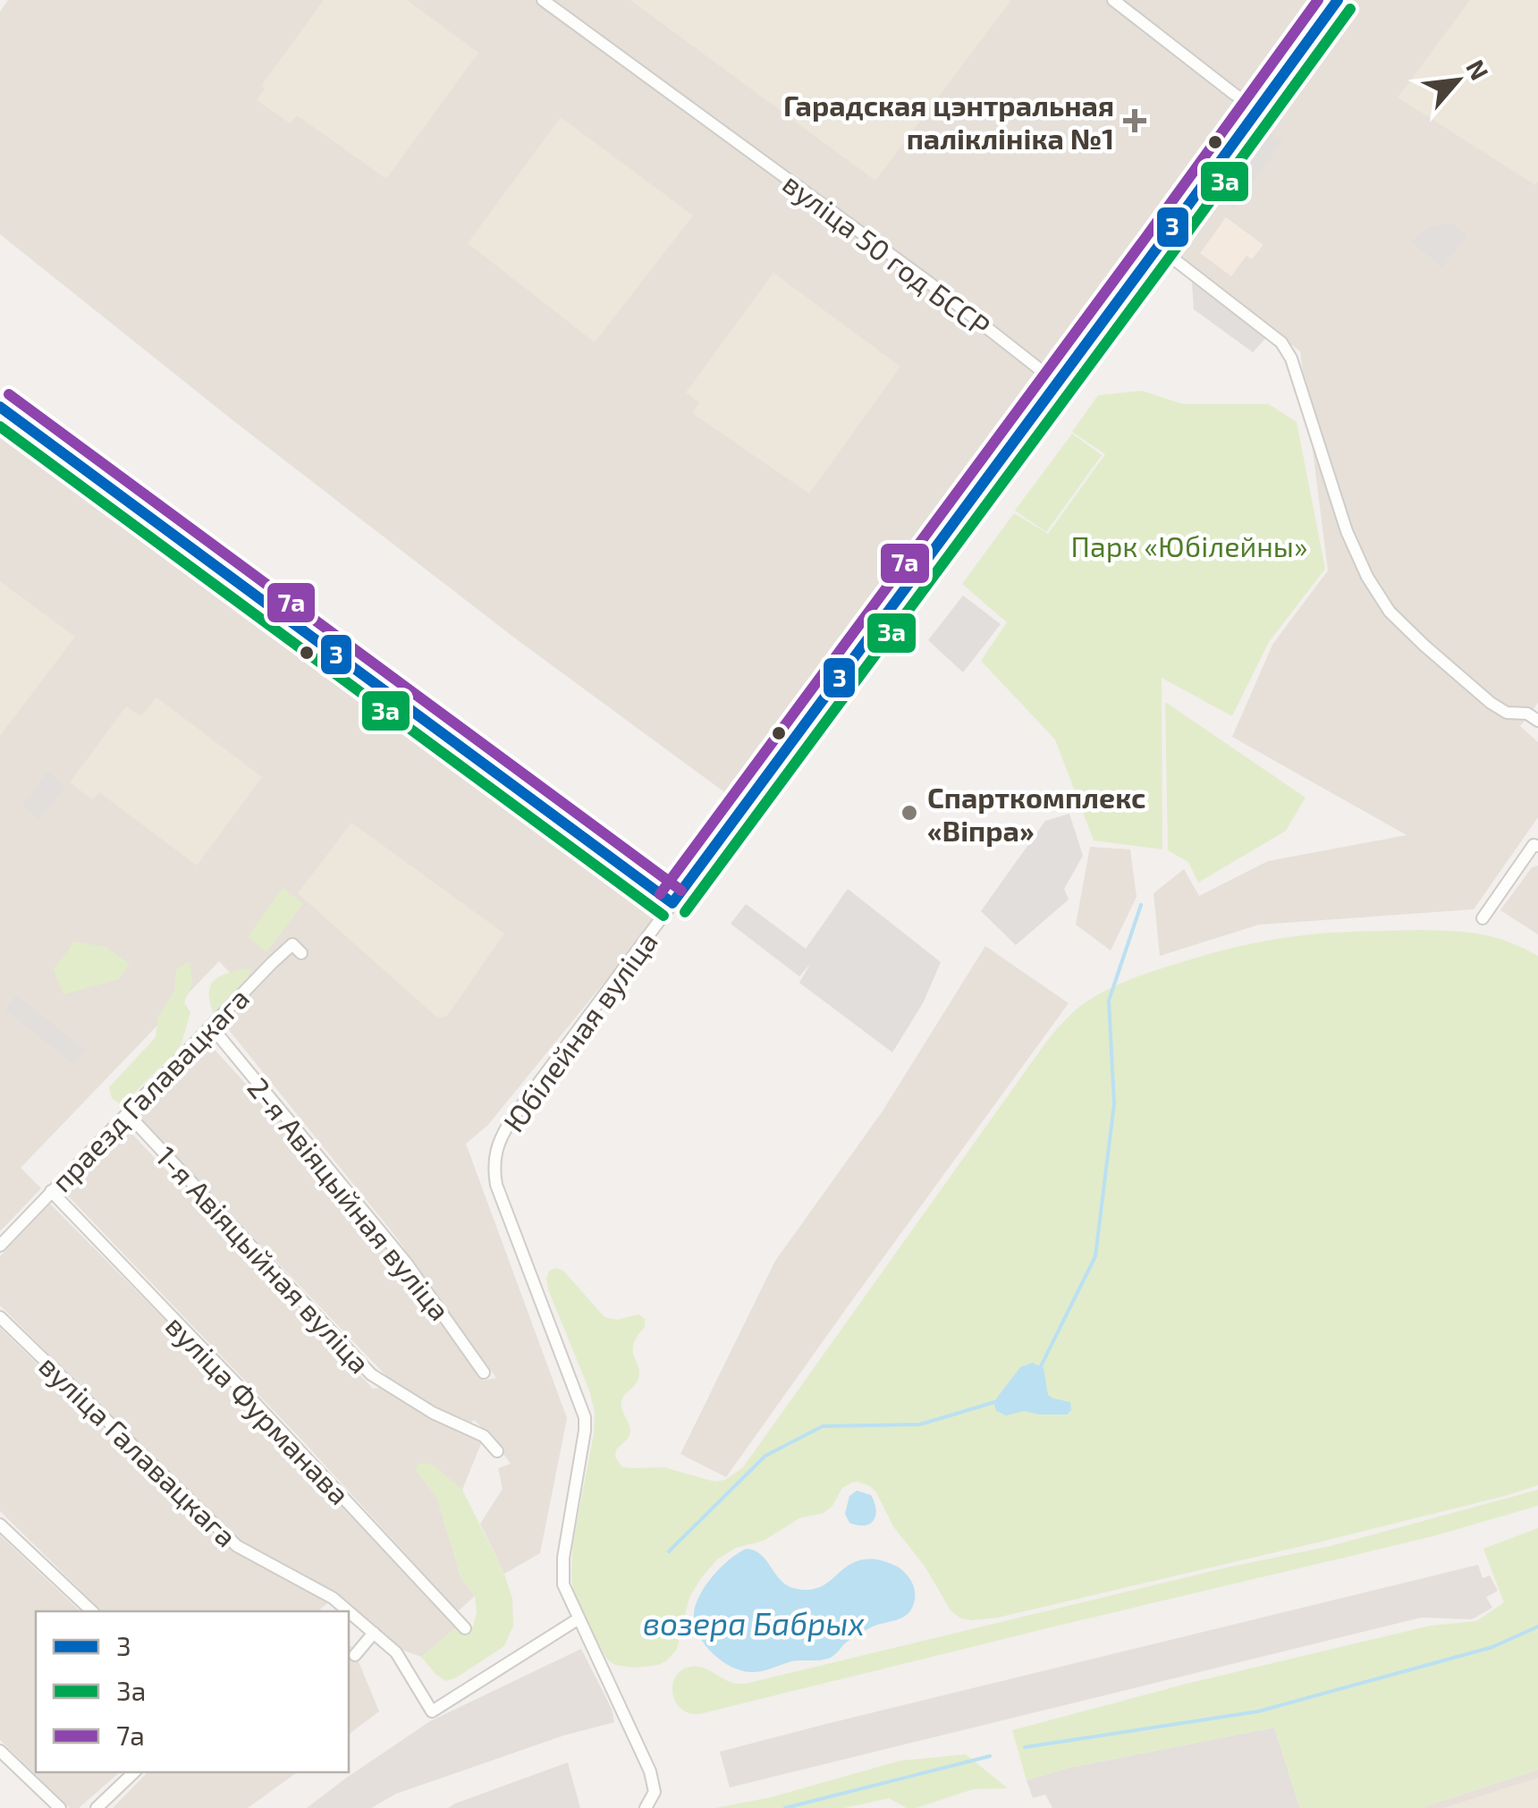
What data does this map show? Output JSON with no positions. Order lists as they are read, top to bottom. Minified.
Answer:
{"streets":{"main road":["Юбілейная вуліца"],"street":["вуліца 50 год БССР","праезд Галавацкага","2-я Авіяцыйная вуліца","1-я Авіяцыйная вуліца","вуліца Фурманава","вуліца Галавацкага"]},"crossings":[["вуліца 50 год БССР","Юбілейная вуліца"],["Юбілейная вуліца","вуліца Галавацкага"],["праезд Галавацкага","2-я Авіяцыйная вуліца"],["праезд Галавацкага","1-я Авіяцыйная вуліца"],["праезд Галавацкага","вуліца Фурманава"]],"water":["возера Бабрых"],"parks":["Парк «Юбілейны»"],"places":{"health":["Гарадская цэнтральная паліклініка №1"],"other":["Спарткомплекс «Віпра»"]},"lines":["transit line 3","transit line 7а","transit line 3а"],"legend":["3","3а","7а"],"north":"top right"}
